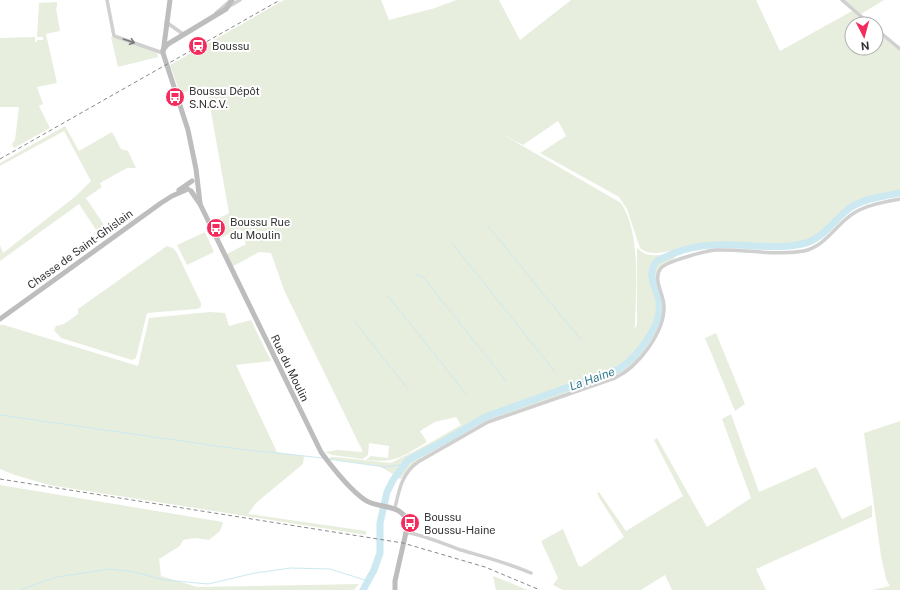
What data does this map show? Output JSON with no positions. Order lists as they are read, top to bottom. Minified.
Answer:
{"streets":{"street":["Chasse de Saint-Ghislain","Rue du Moulin"]},"crossings":[["Chasse de Saint-Ghislain","Rue du Moulin"]],"water":["La Haine"],"places":{"station":["Boussu"],"bus stop":["Boussu Dépôt S.N.C.V.","Boussu Rue du Moulin","Boussu Boussu-Haine"]},"north":"bottom"}
